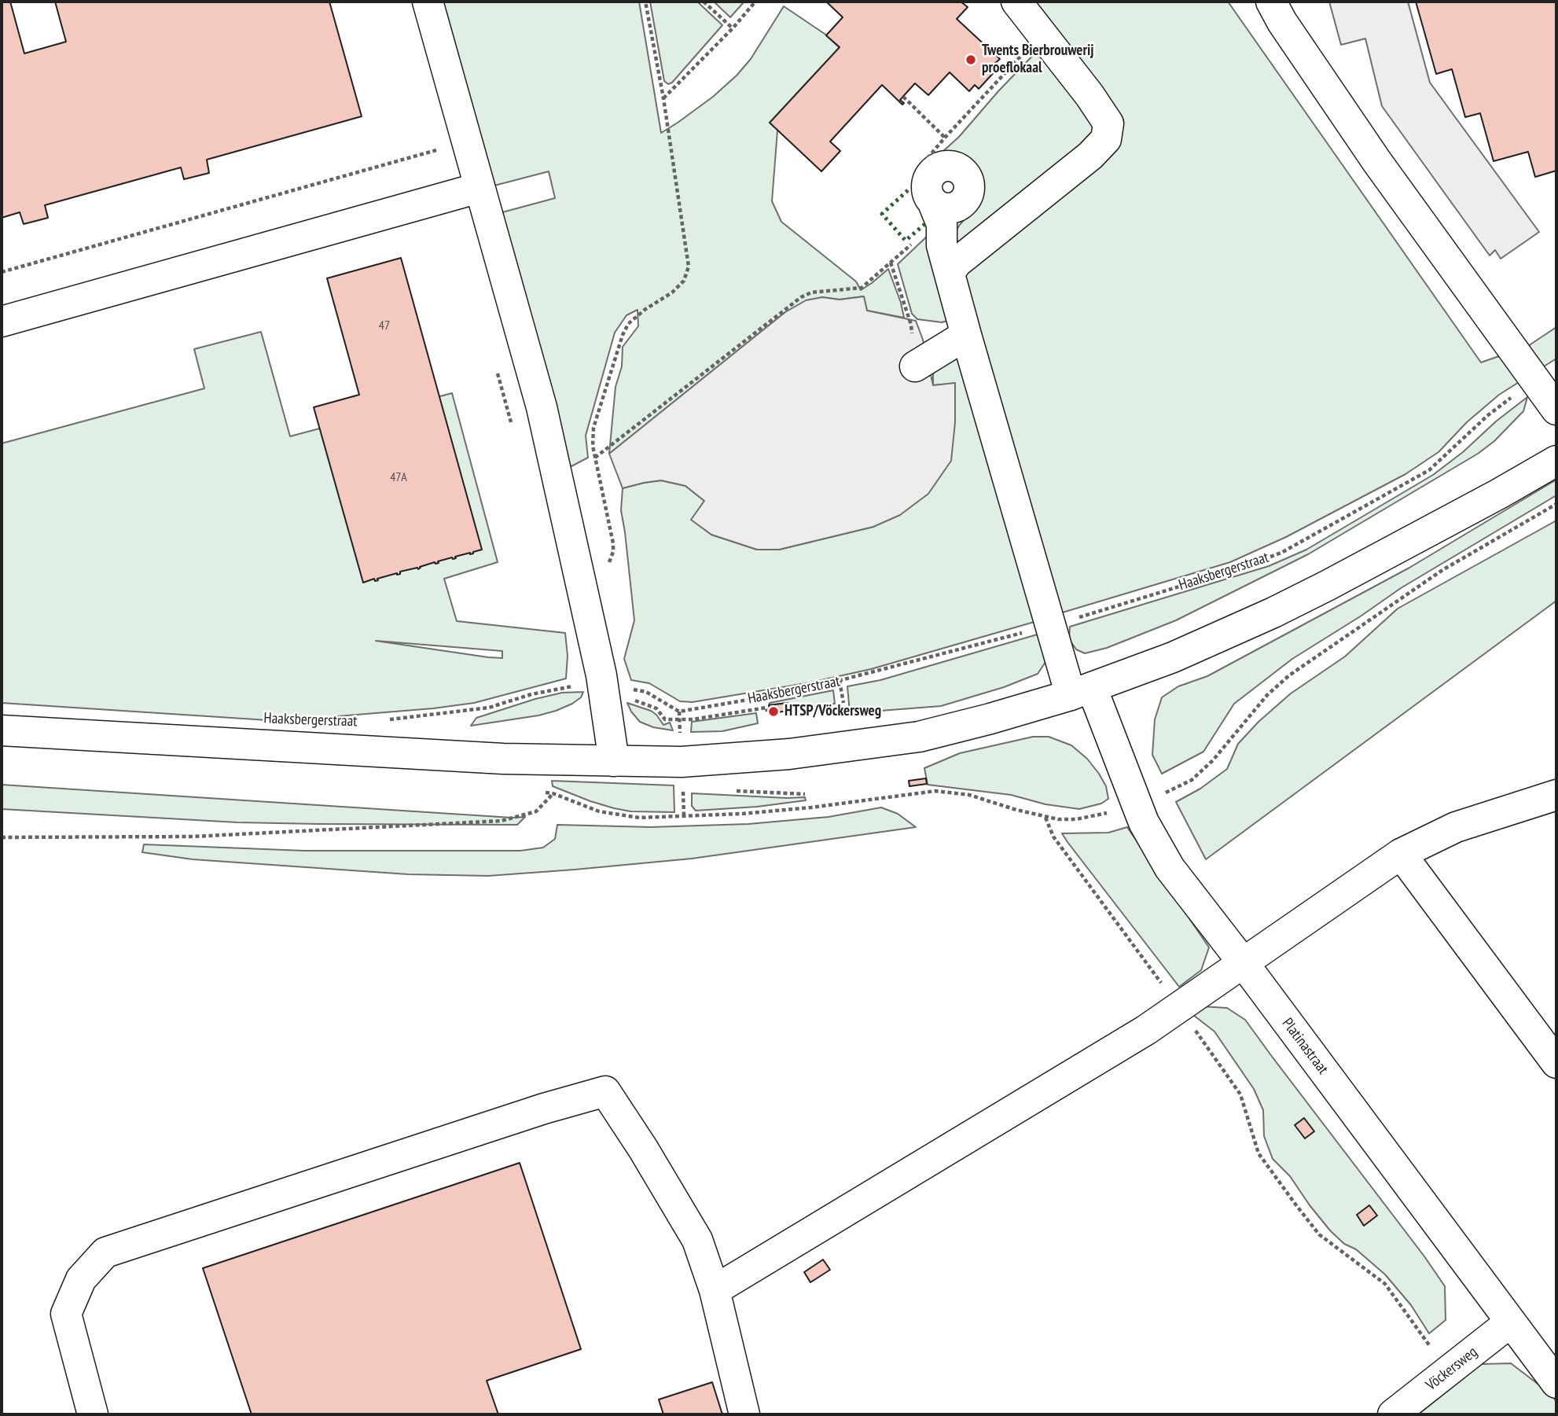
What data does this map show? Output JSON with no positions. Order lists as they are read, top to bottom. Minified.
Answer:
{"streets":{"main road":["Haaksbergerstraat","Platinastraat","Vöckersweg"]},"crossings":[["Haaksbergerstraat","Platinastraat"],["Platinastraat","Vöckersweg"]],"places":["Twents Bierbrouwerij proeflokaal","HTSP/Vöckersweg"],"house_numbers":["47","47A"]}
